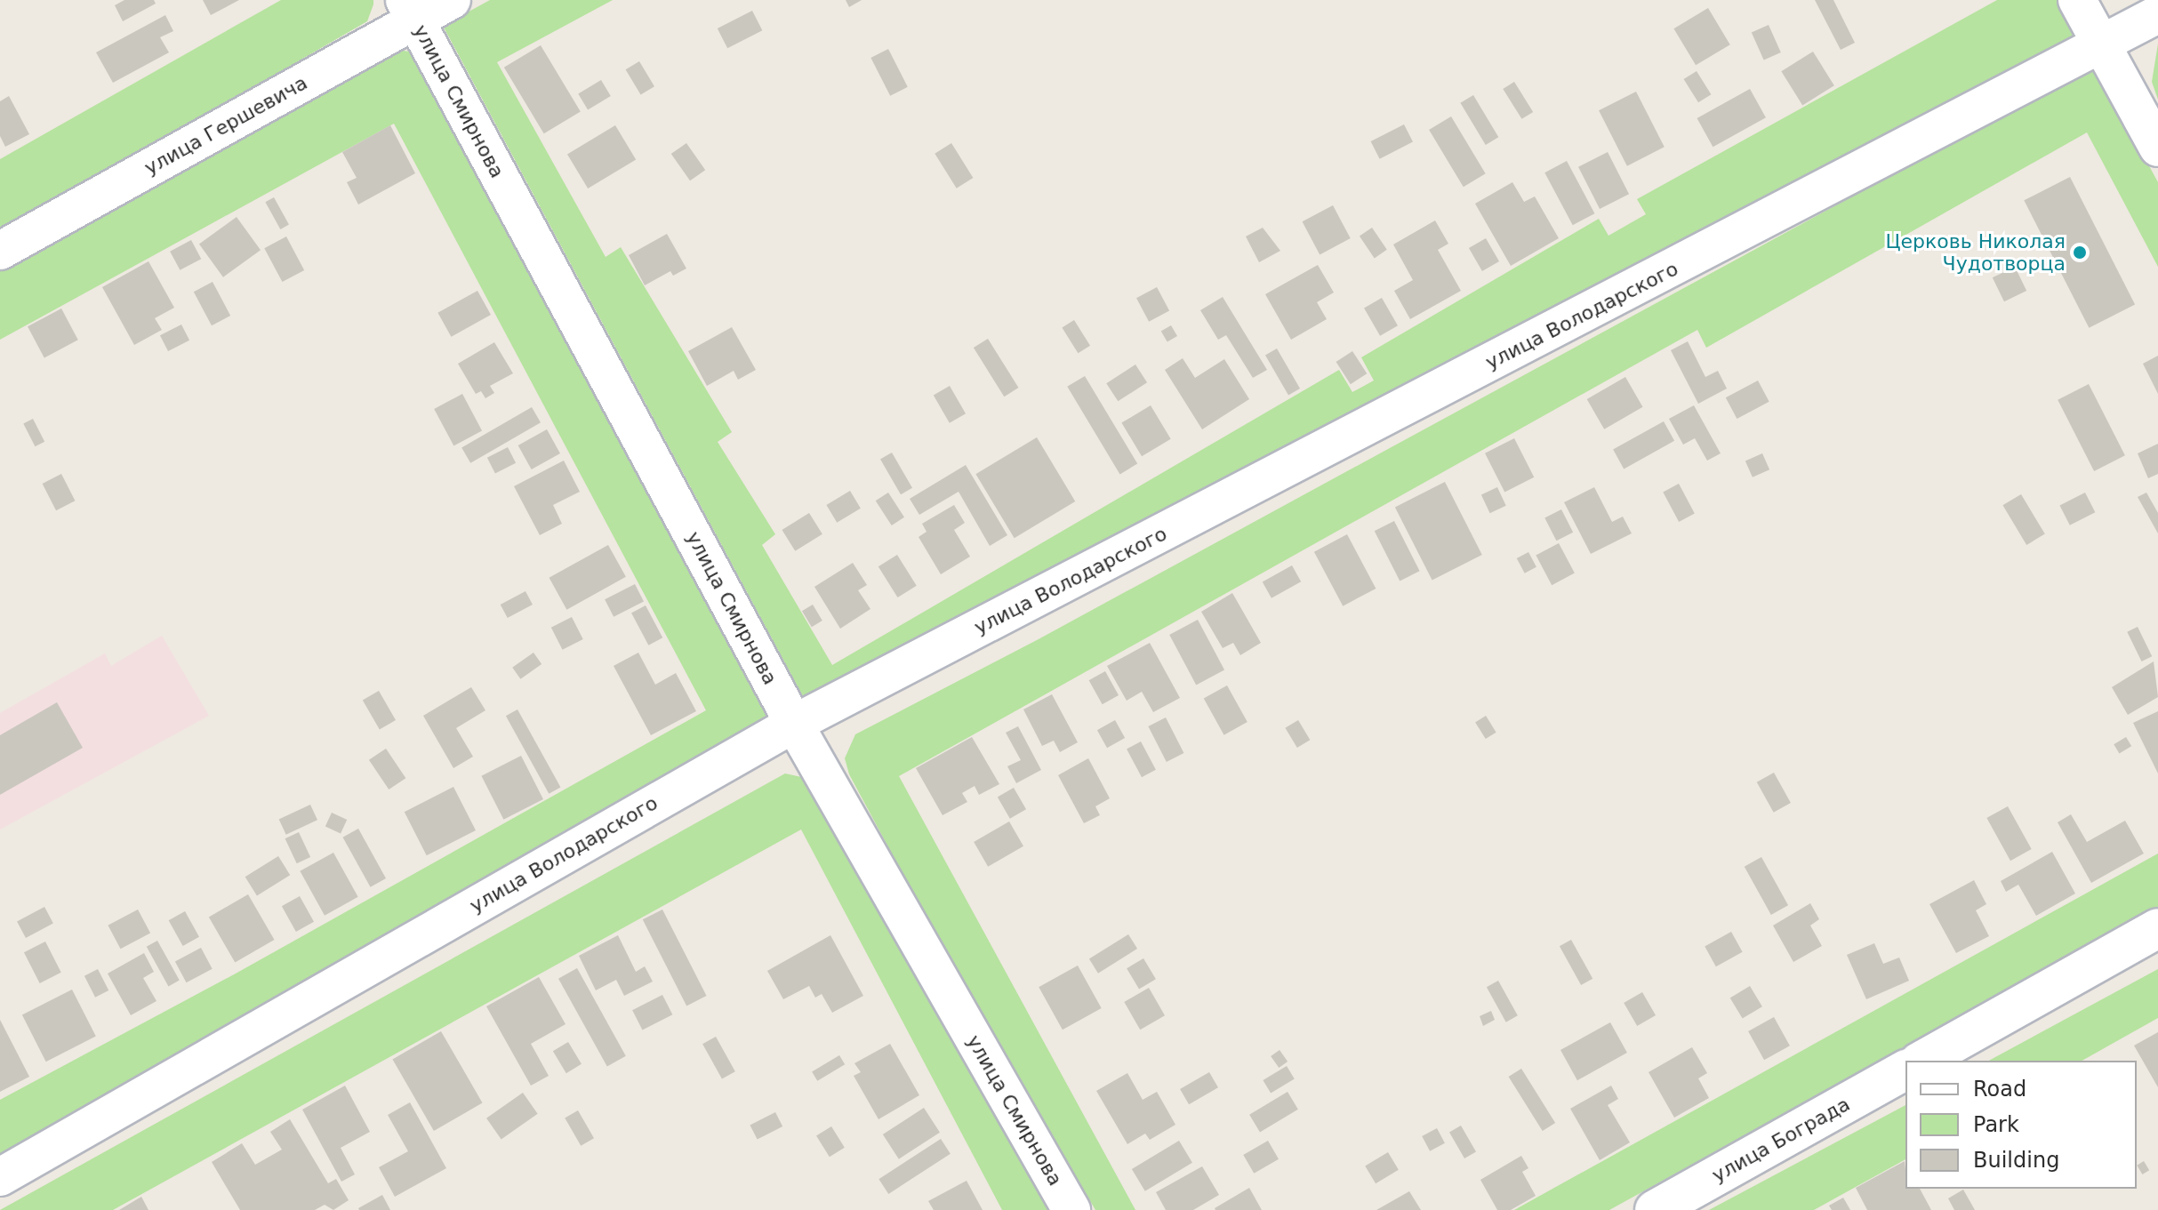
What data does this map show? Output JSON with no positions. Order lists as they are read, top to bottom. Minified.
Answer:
{"streets":{"street":["улица Смирнова","улица Гершевича","улица Володарского","улица Бограда"]},"crossings":[["улица Смирнова","улица Гершевича"],["улица Смирнова","улица Володарского"]],"places":["Церковь Николая Чудотворца"],"legend":["Road","Park","Building"]}
